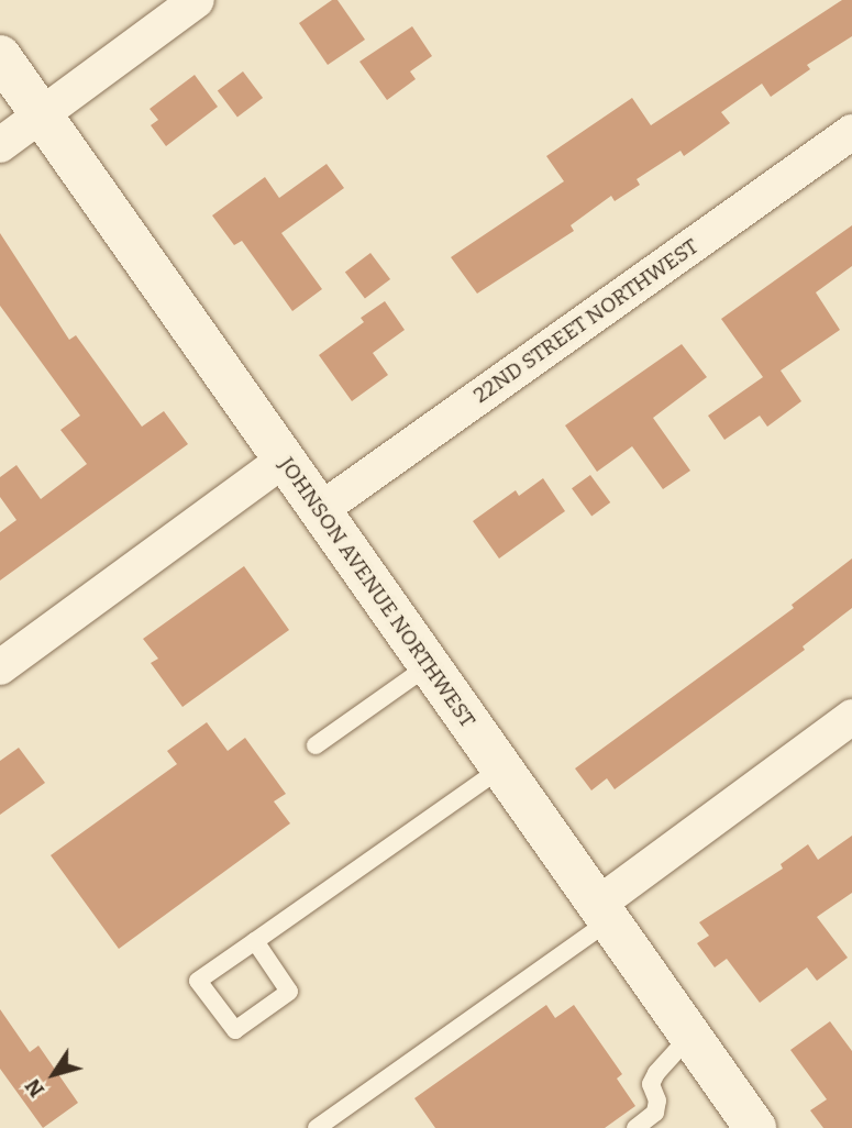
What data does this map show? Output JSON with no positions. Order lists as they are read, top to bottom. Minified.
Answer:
{"streets":{"street":["22ND STREET NORTHWEST","JOHNSON AVENUE NORTHWEST"]},"crossings":[["22ND STREET NORTHWEST","JOHNSON AVENUE NORTHWEST"]],"north":"bottom left"}
